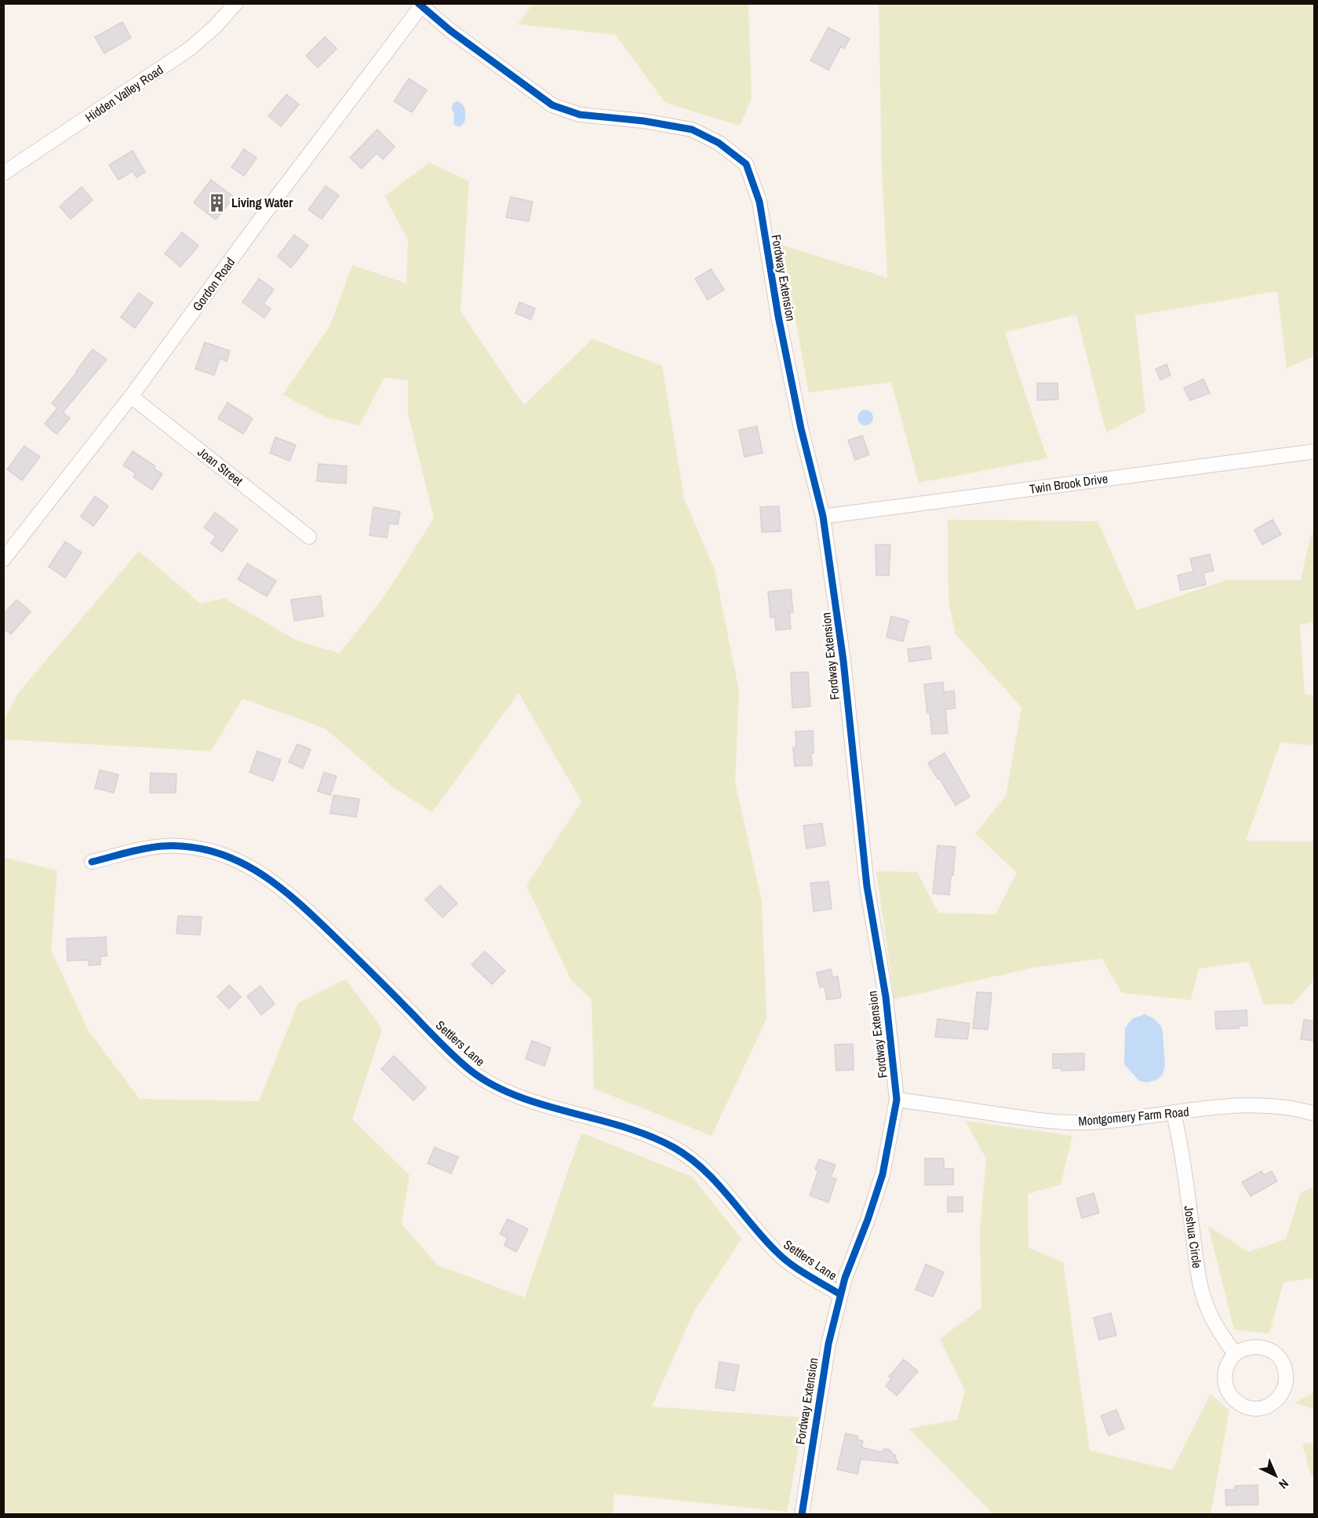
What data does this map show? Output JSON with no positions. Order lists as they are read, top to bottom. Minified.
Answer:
{"streets":{"street":["Hidden Valley Road","Fordway Extension","Gordon Road","Joan Street","Twin Brook Drive","Settlers Lane","Montgomery Farm Road","Joshua Circle"]},"crossings":[["Fordway Extension","Gordon Road"],["Fordway Extension","Twin Brook Drive"],["Fordway Extension","Settlers Lane"],["Fordway Extension","Montgomery Farm Road"],["Gordon Road","Joan Street"],["Montgomery Farm Road","Joshua Circle"]],"places":{"building":["Living Water"]},"north":"bottom right"}
